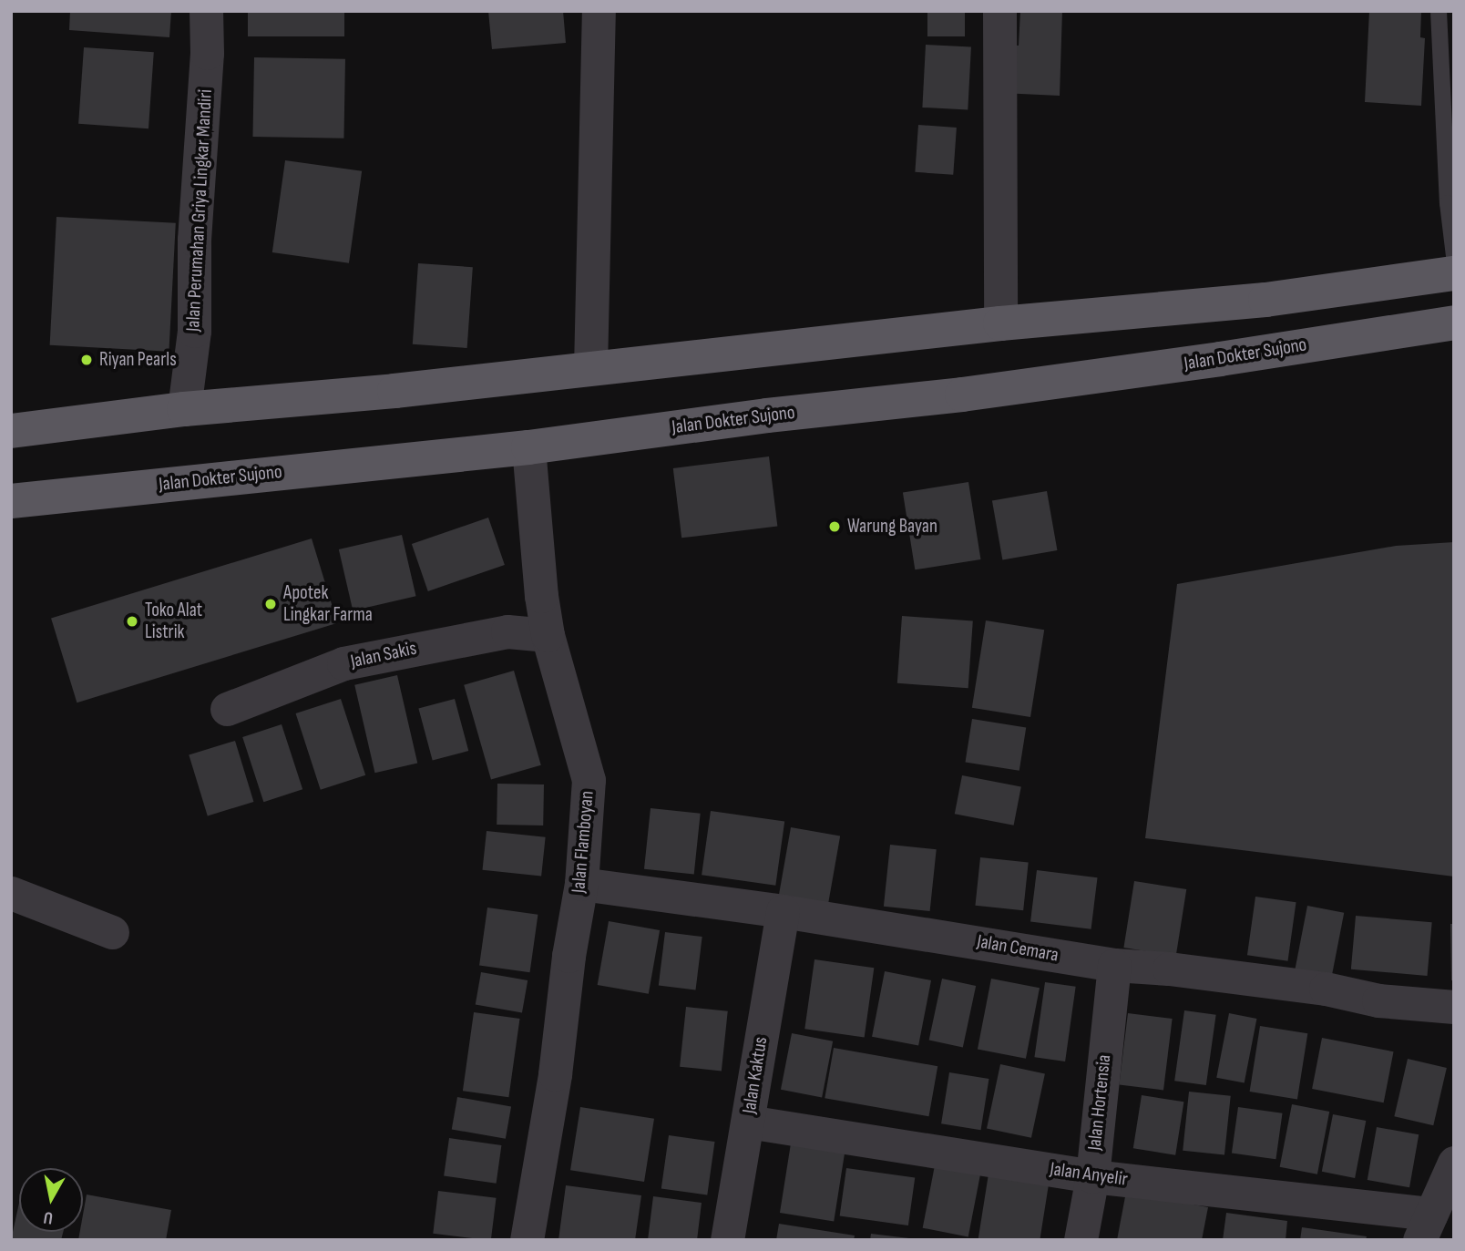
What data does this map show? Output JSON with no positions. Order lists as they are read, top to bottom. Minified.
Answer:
{"streets":{"highway":["Jalan Dokter Sujono"],"street":["Jalan Perumahan Griya Lingkar Mandiri","Jalan Sakis","Jalan Flamboyan","Jalan Cemara","Jalan Kaktus","Jalan Hortensia","Jalan Anyelir"]},"crossings":[["Jalan Dokter Sujono","Jalan Flamboyan"],["Jalan Sakis","Jalan Flamboyan"],["Jalan Flamboyan","Jalan Cemara"],["Jalan Cemara","Jalan Kaktus"],["Jalan Cemara","Jalan Hortensia"],["Jalan Kaktus","Jalan Anyelir"],["Jalan Hortensia","Jalan Anyelir"]],"places":["Riyan Pearls","Warung Bayan","Apotek Lingkar Farma","Toko Alat Listrik"],"north":"bottom"}
